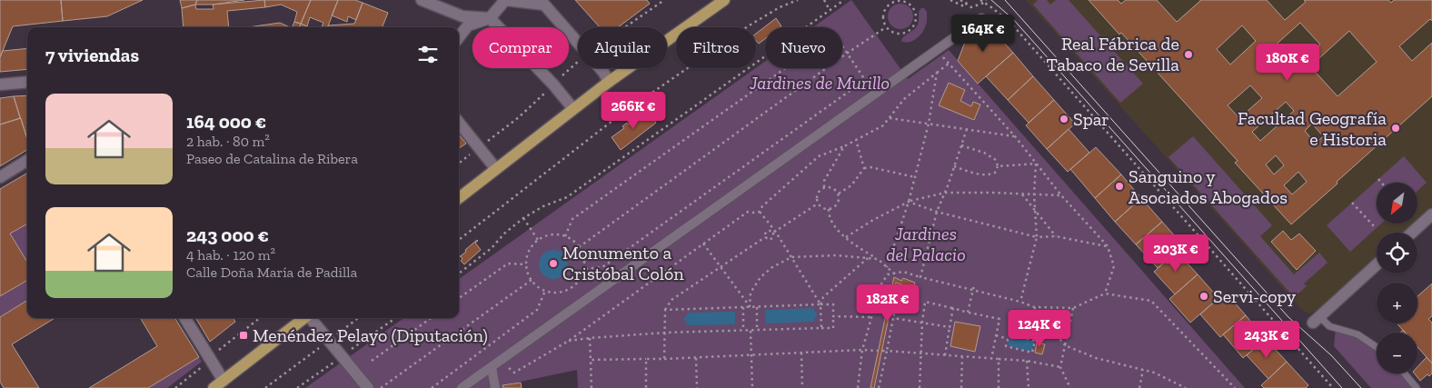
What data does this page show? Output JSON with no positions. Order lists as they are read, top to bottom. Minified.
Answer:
{"parks":["Jardines de Murillo","Jardines del Palacio"],"places":{"other":["Real Fábrica de Tabaco de Sevilla","Spar","Facultad Geografía e Historia","Sanguino y Asociados Abogados","Monumento a Cristóbal Colón","Servi-copy"],"transit":["Menéndez Pelayo (Diputación)"]},"north":"bottom left","page":{"price":["164K €","180K €","266K €","203K €","182K €","124K €","243K €"],"chip":["Comprar","Alquilar","Filtros","Nuevo"],"heading":"7 viviendas","list":[{"name":"164 000 €","note":"2 hab. · 80 m² · Paseo de Catalina de Ribera"},{"name":"243 000 €","note":"4 hab. · 120 m² · Calle Doña María de Padilla"}],"map_buttons":["+","−"]}}
